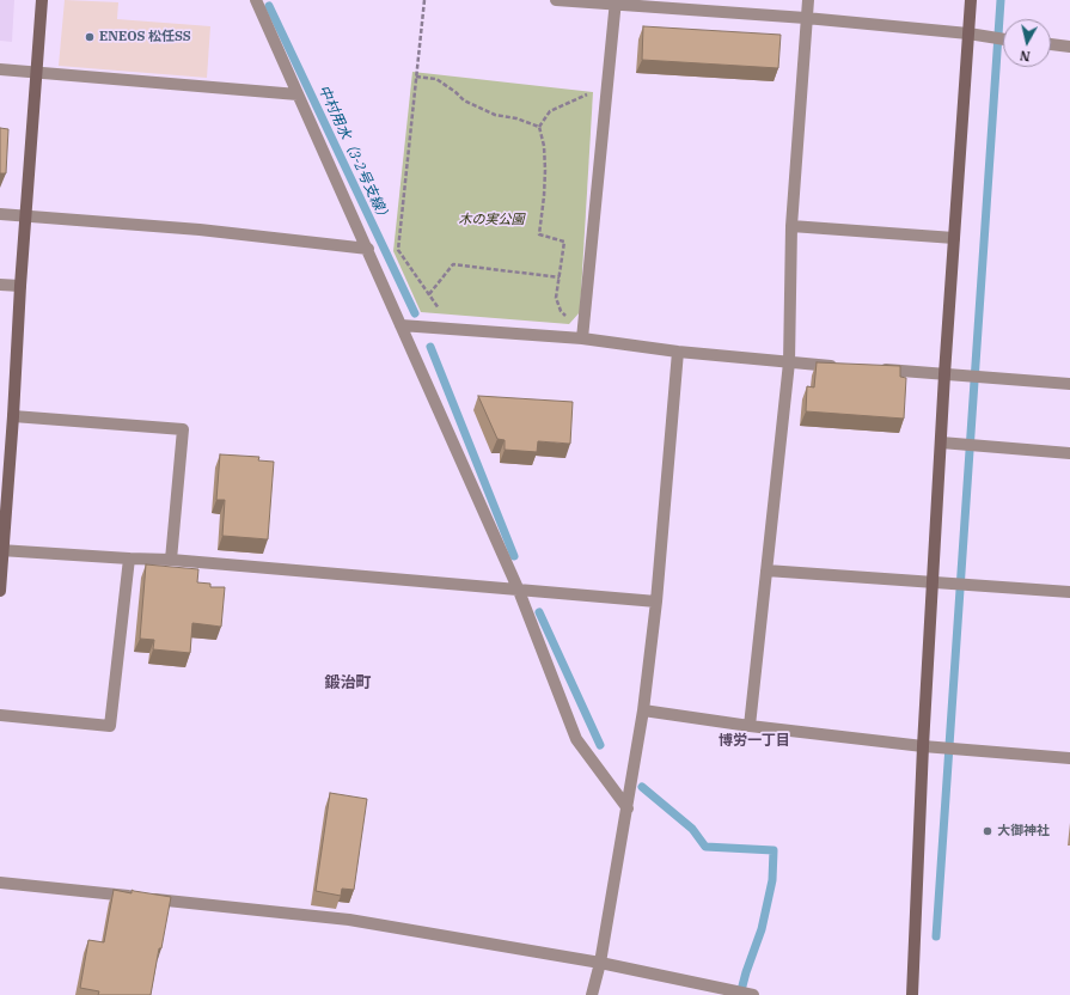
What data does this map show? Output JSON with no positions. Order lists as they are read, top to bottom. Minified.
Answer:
{"districts":["鍛治町","博労一丁目"],"water":["中村用水（3-2号支線）"],"parks":["木の実公園"],"places":["ENEOS 松任SS","大御神社"],"north":"bottom"}
